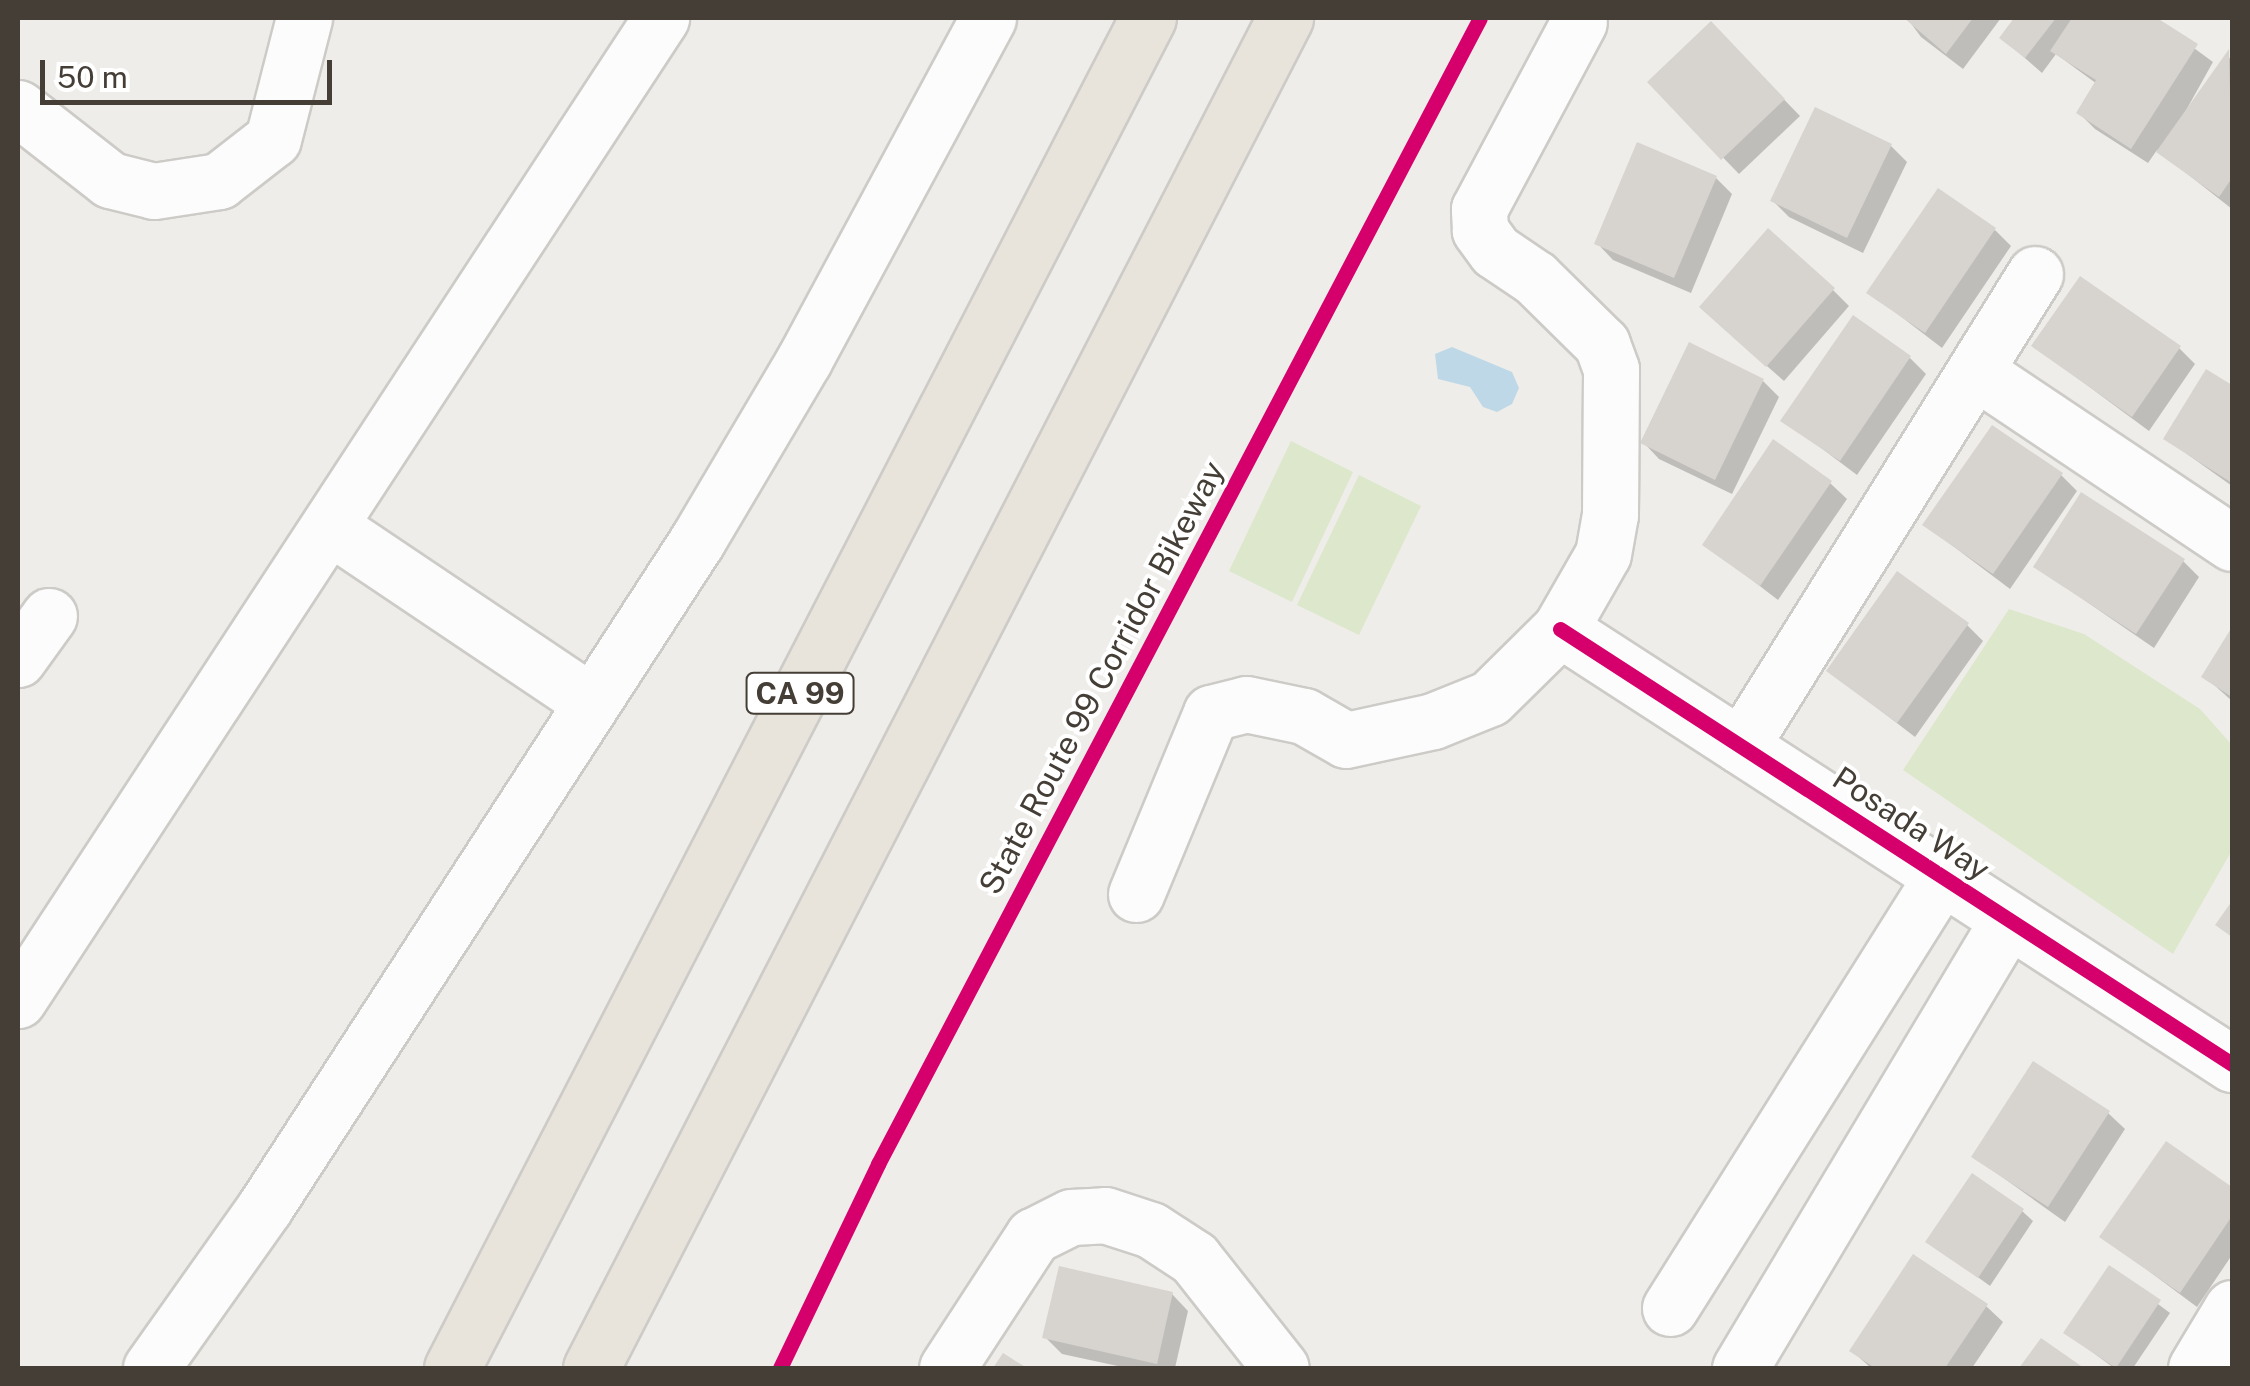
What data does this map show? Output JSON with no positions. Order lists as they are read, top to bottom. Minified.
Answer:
{"streets":{"highway":["CA 99"],"street":["Posada Way"],"cycle path":["State Route 99 Corridor Bikeway"]},"scale_bar":"50 m"}
